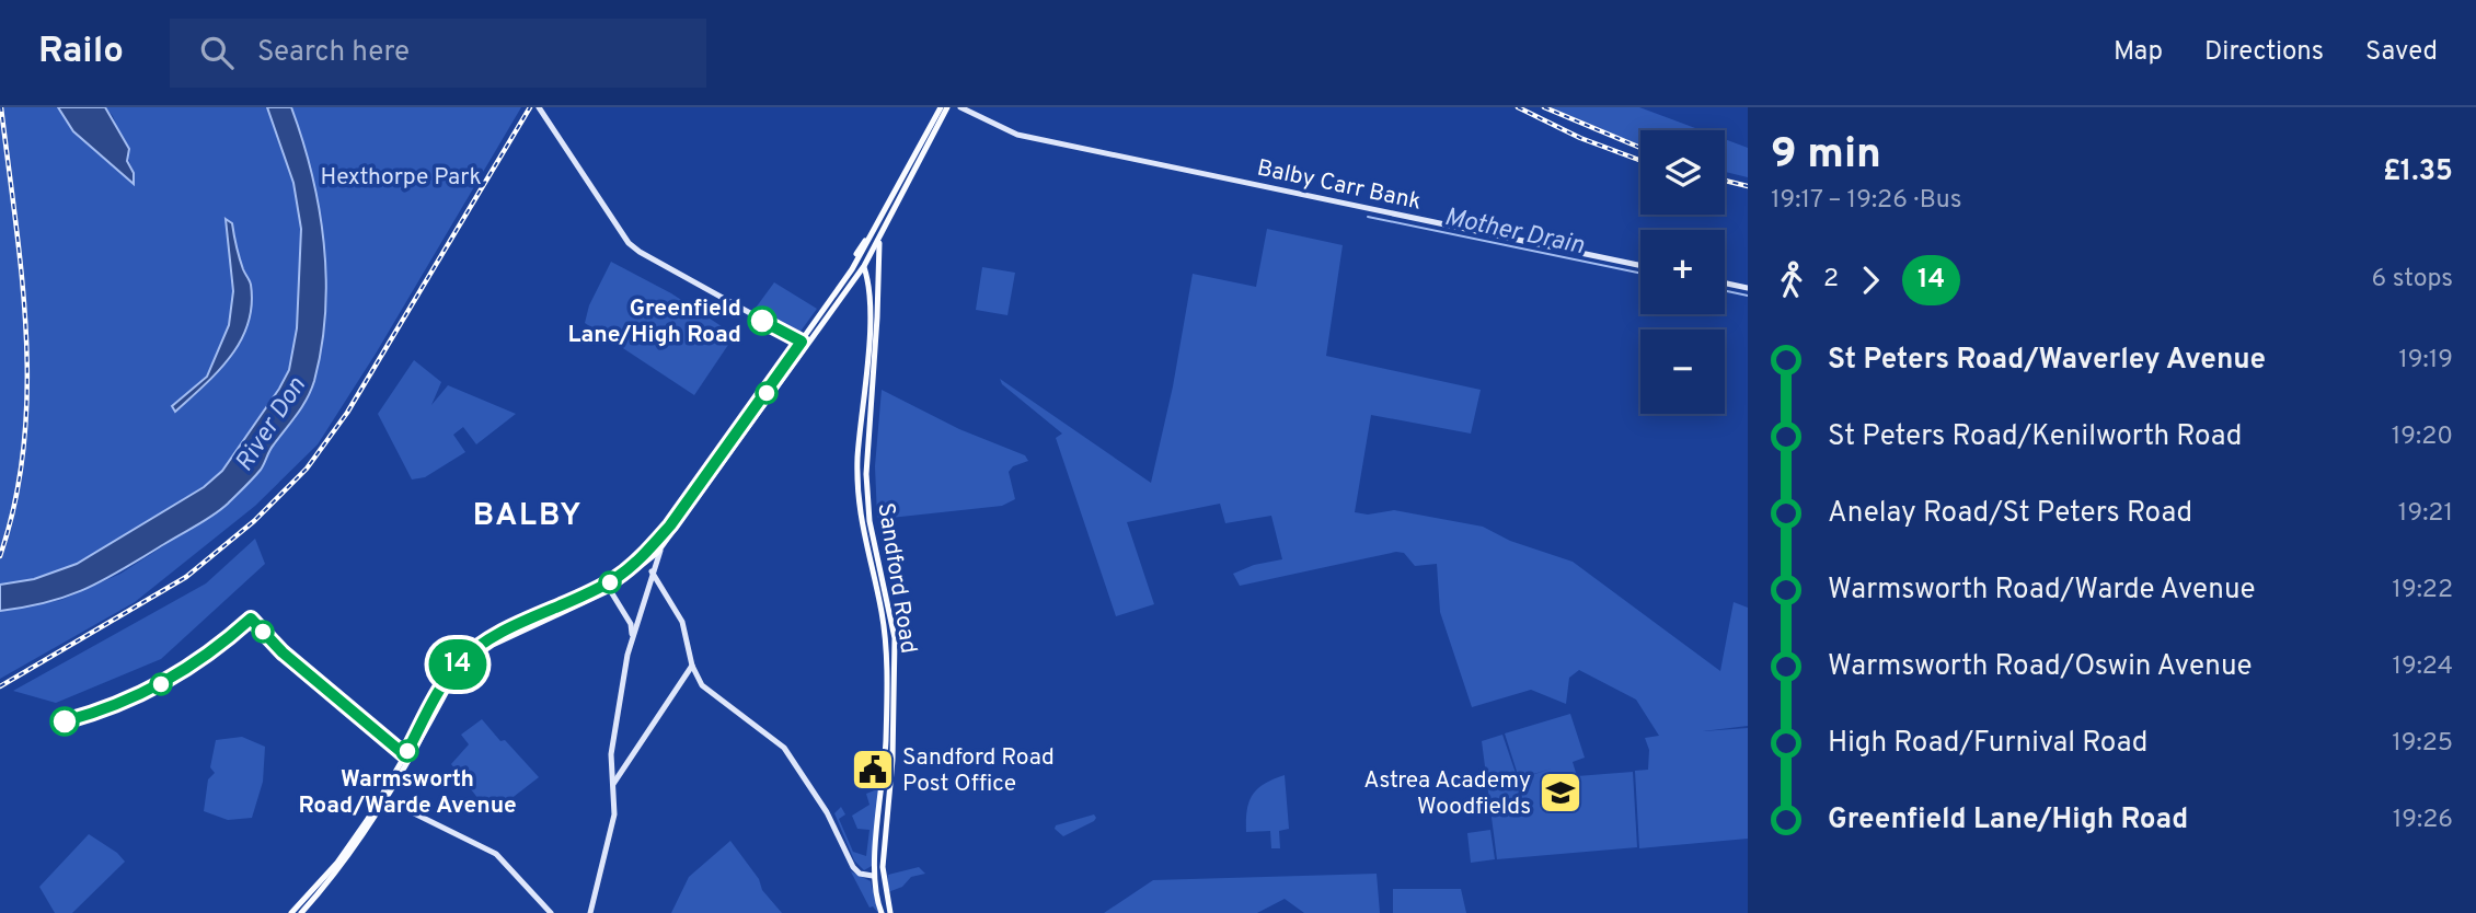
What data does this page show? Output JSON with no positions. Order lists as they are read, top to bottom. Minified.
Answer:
{"streets":{"main road":["Sandford Road"],"street":["Balby Carr Bank"]},"districts":["BALBY"],"water":["Mother Drain","River Don"],"parks":["Hexthorpe Park"],"places":{"other":["Greenfield Lane/High Road","Warmsworth Road/Warde Avenue"],"public building":["Sandford Road Post Office"],"school or university":["Astrea Academy Woodfields"]},"lines":["bus line 14"],"page":{"header":"Railo","search":"Search here","nav":["Map","Directions","Saved"],"on_map":"14","heading":["9 min","19:17 – 19:26 · Bus","£1.35"],"map_buttons":["+","−"],"legs":["2","14","6 stops"],"list":[{"name":"St Peters Road/Waverley Avenue","value":"19:19"},{"name":"St Peters Road/Kenilworth Road","value":"19:20"},{"name":"Anelay Road/St Peters Road","value":"19:21"},{"name":"Warmsworth Road/Warde Avenue","value":"19:22"},{"name":"Warmsworth Road/Oswin Avenue","value":"19:24"},{"name":"High Road/Furnival Road","value":"19:25"},{"name":"Greenfield Lane/High Road","value":"19:26"}]}}
